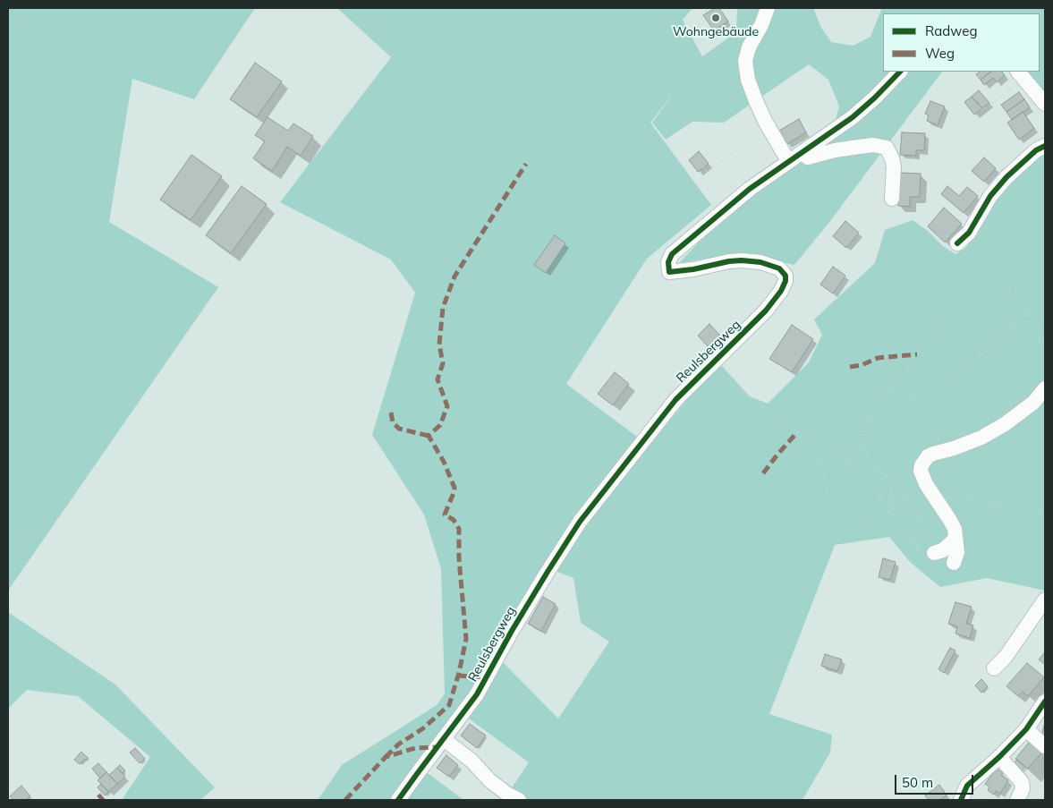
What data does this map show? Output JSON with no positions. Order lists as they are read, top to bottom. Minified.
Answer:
{"streets":{"street":["Reulsbergweg"]},"places":["Wohngebäude"],"legend":["Radweg","Weg"],"scale_bar":"50 m"}
